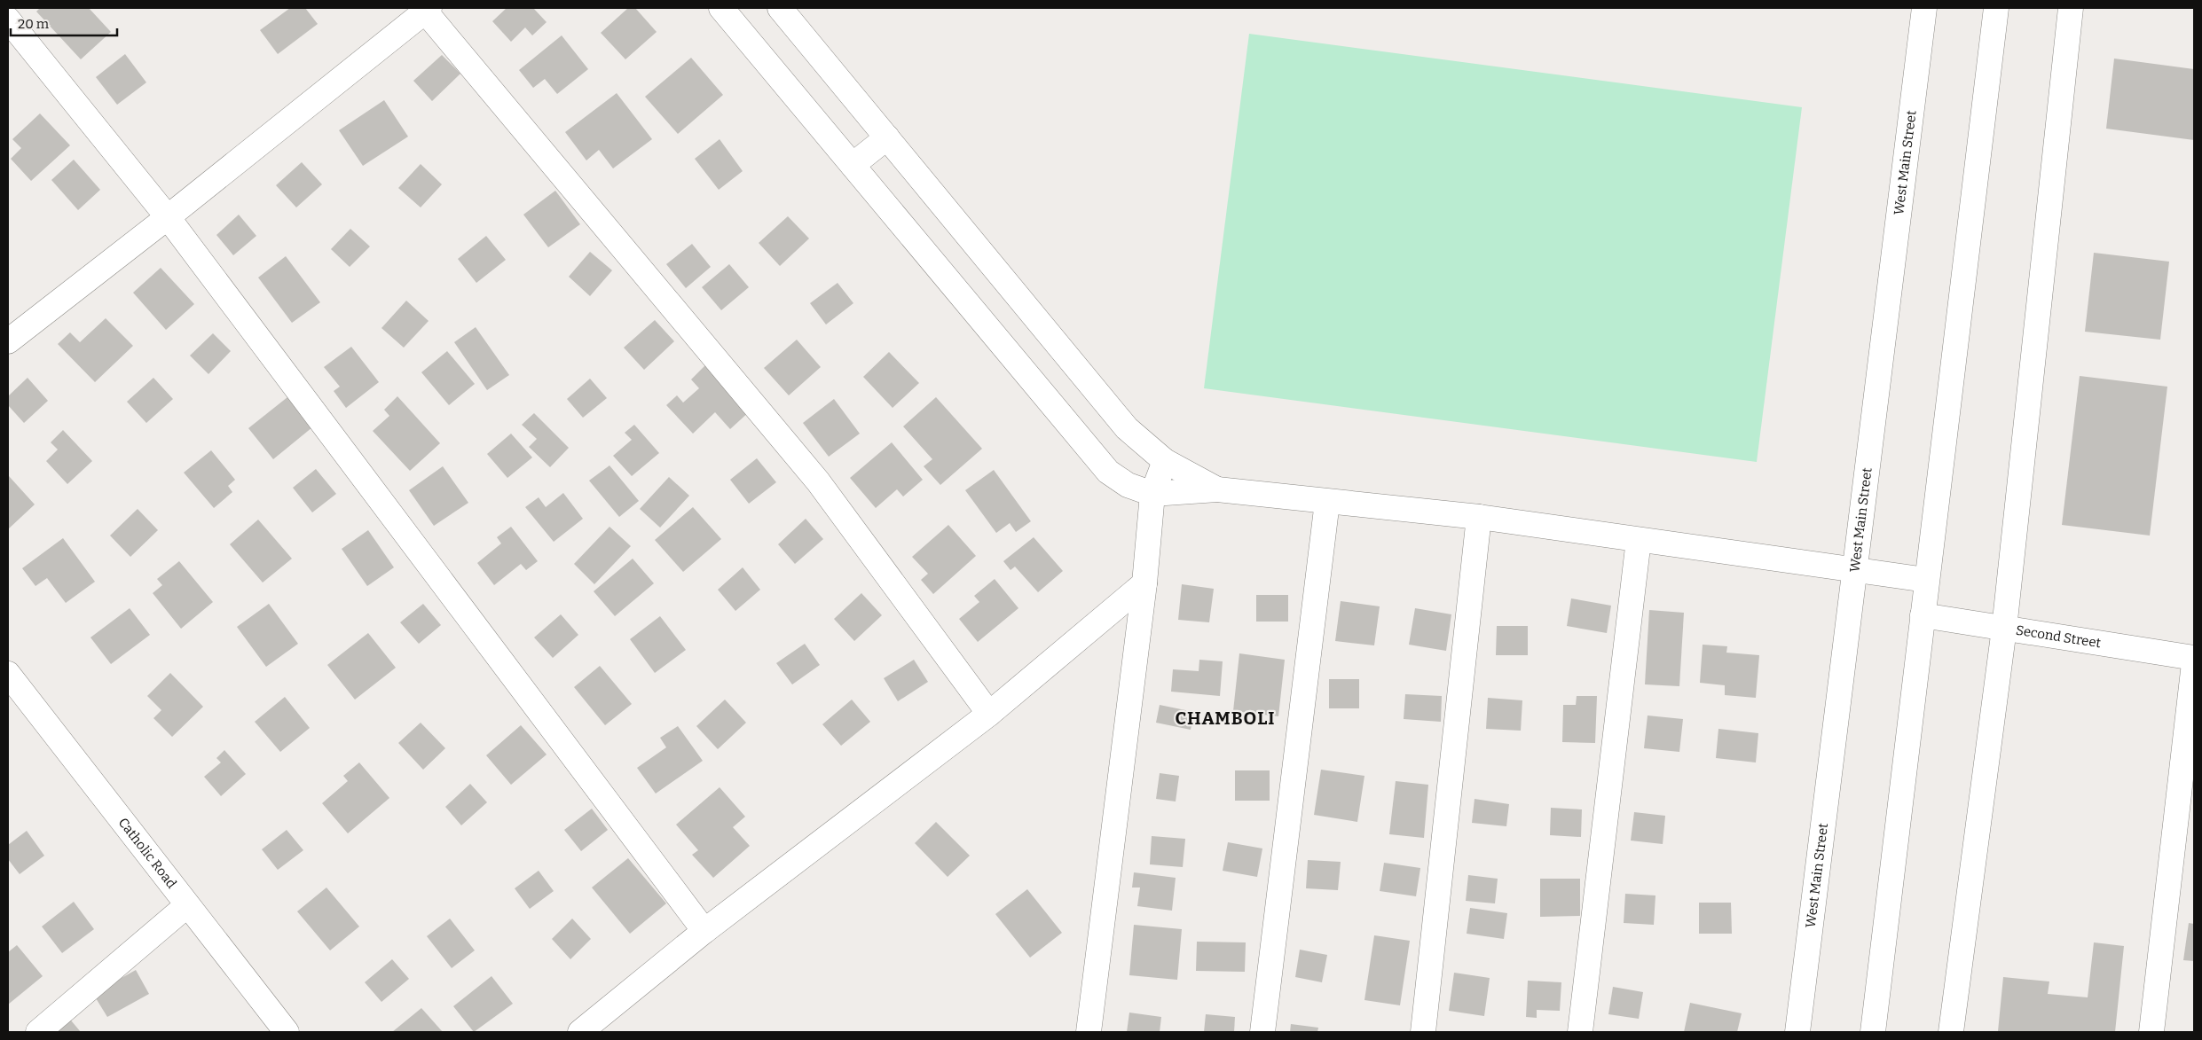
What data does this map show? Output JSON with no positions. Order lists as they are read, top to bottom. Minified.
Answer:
{"streets":{"street":["West Main Street","Second Street","Catholic Road"]},"districts":["CHAMBOLI"],"scale_bar":"20 m"}
